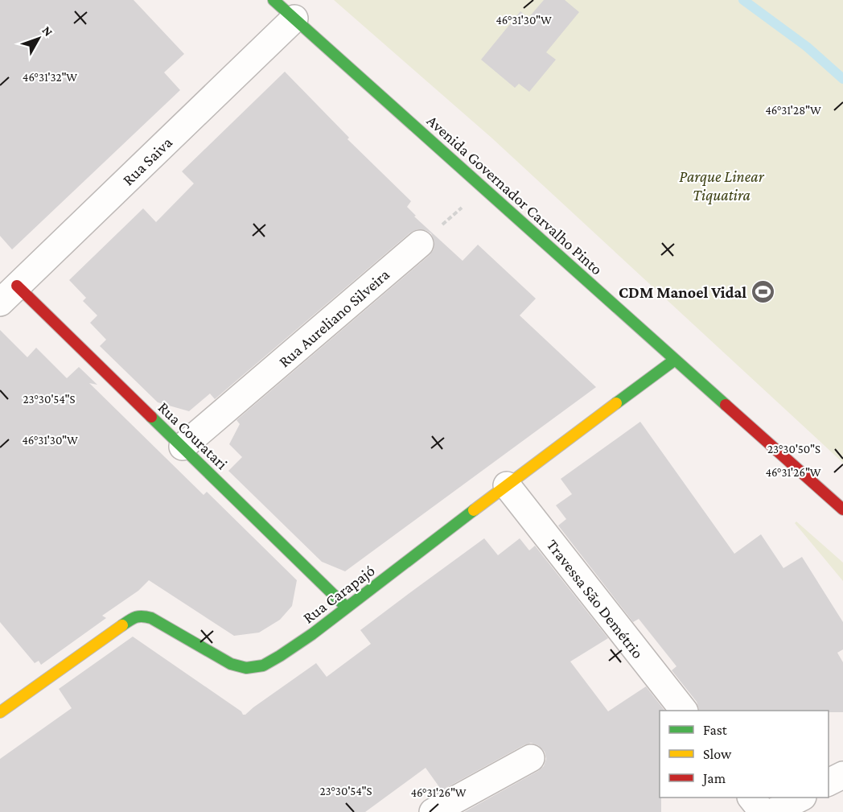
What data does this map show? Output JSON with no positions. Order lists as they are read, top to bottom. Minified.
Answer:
{"streets":{"street":["Rua Saiva","Avenida Governador Carvalho Pinto","Rua Aureliano Silveira","Rua Couratari","Rua Carapajó","Travessa São Demétrio"]},"crossings":[["Rua Saiva","Avenida Governador Carvalho Pinto"],["Rua Saiva","Rua Couratari"],["Avenida Governador Carvalho Pinto","Rua Carapajó"],["Rua Aureliano Silveira","Rua Couratari"],["Rua Couratari","Rua Carapajó"],["Rua Carapajó","Travessa São Demétrio"]],"parks":["Parque Linear Tiquatira"],"places":{"sports":["CDM Manoel Vidal"]},"legend":["Fast","Slow","Jam"],"north":"top right","coordinates":["46°31'30\"W","46°31'32\"W","46°31'28\"W","23°30'54\"S","23°30'50\"S","46°31'26\"W"]}
